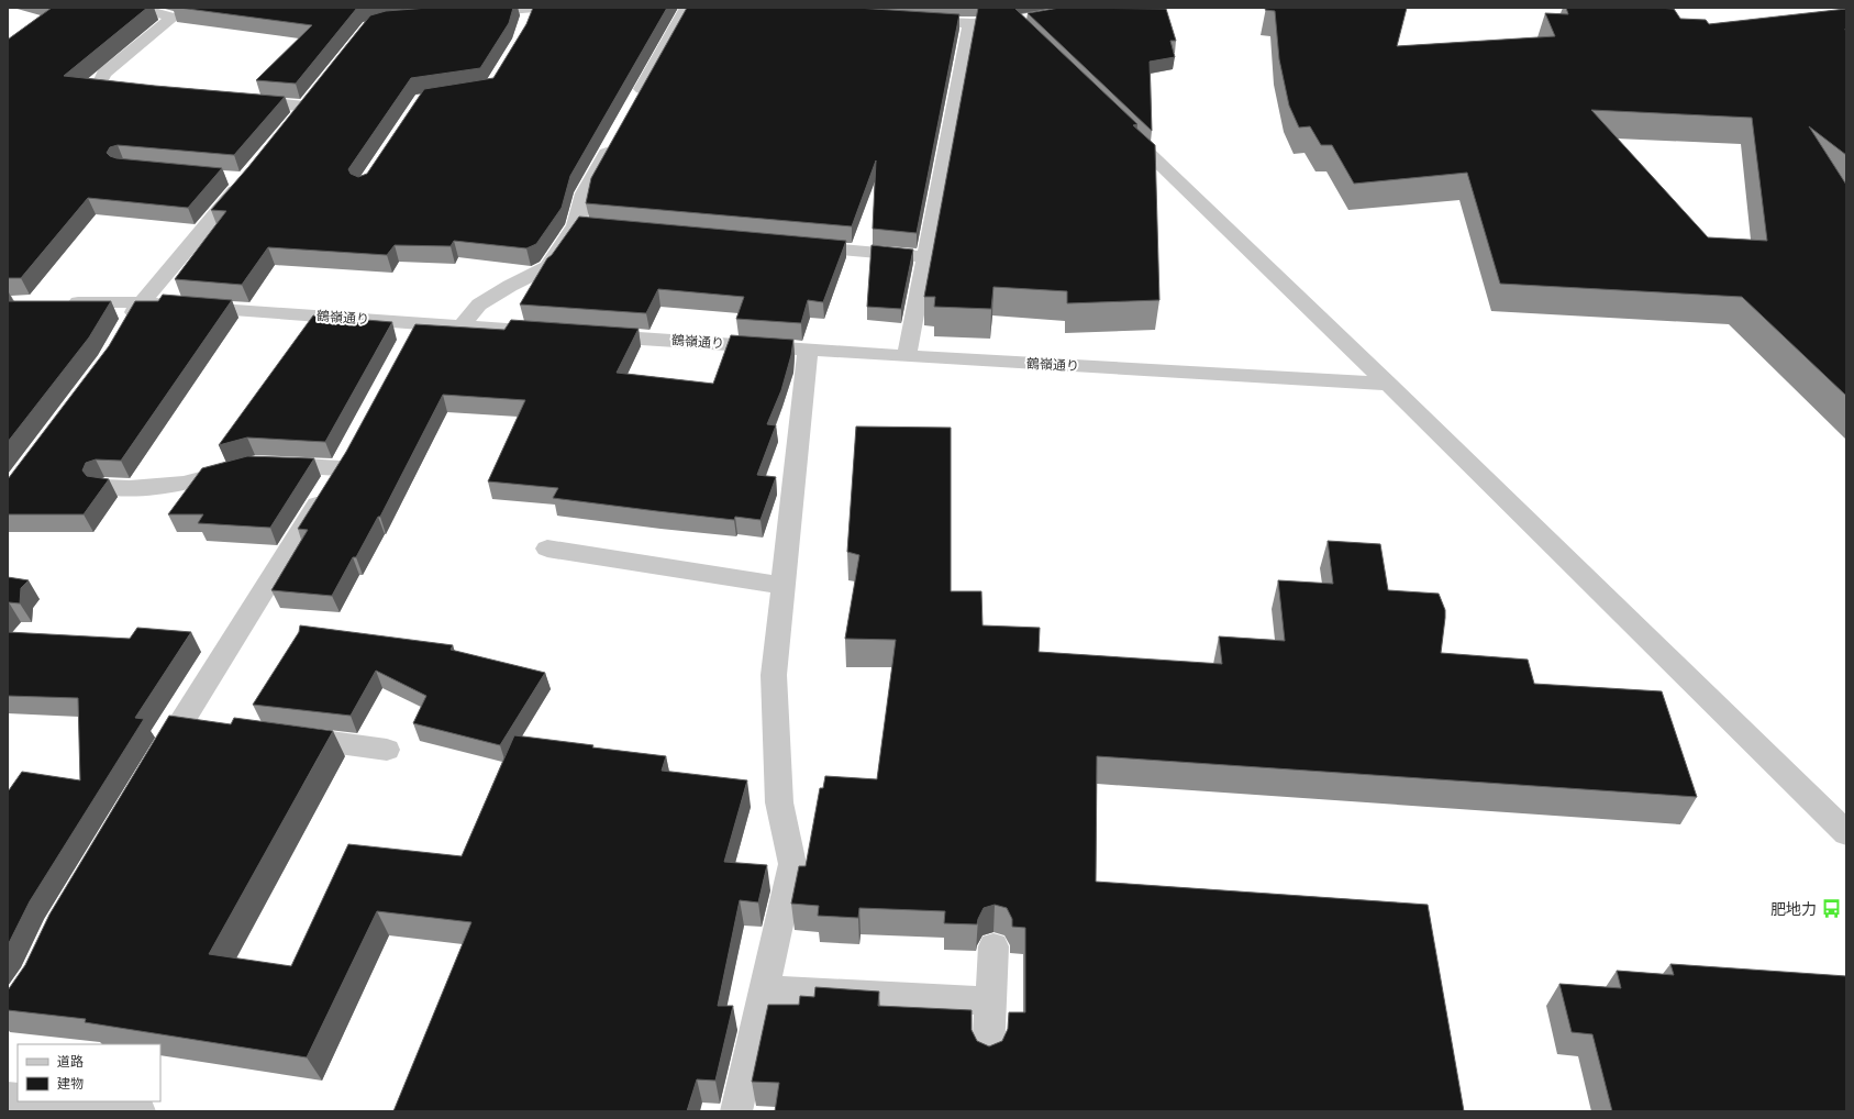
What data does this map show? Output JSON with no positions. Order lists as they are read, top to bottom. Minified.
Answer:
{"streets":{"street":["鶴嶺通り"]},"places":{"bus stop":["肥地力"]},"legend":["道路","建物"]}
